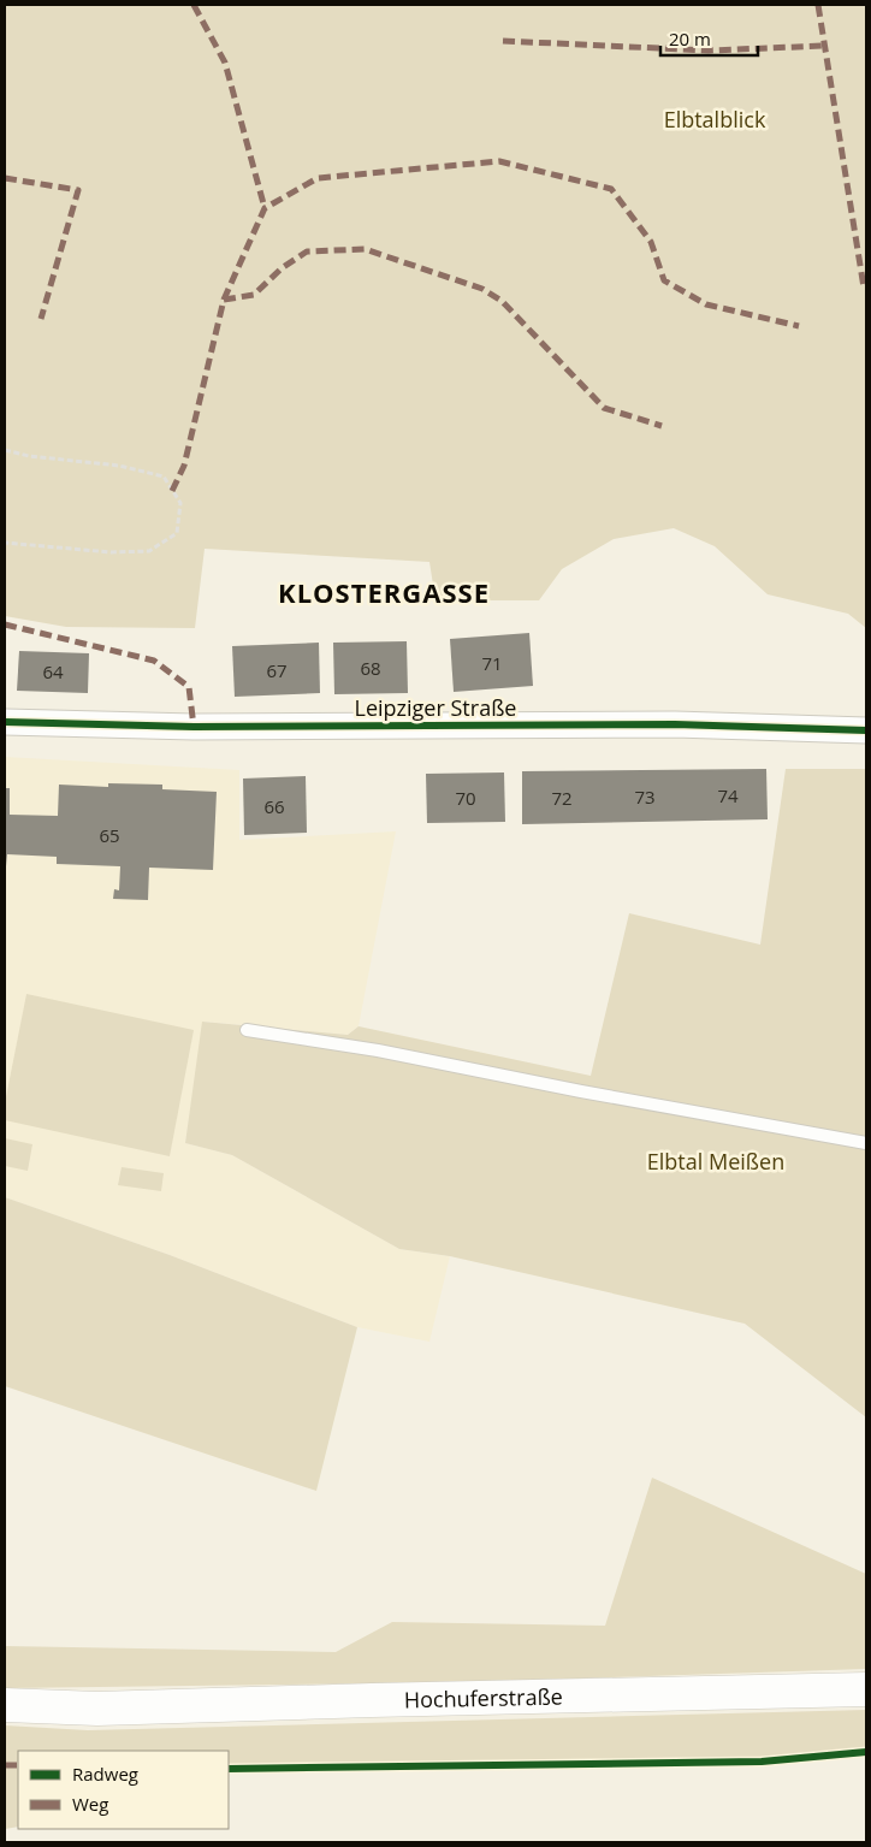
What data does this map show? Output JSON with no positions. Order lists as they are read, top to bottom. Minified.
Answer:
{"streets":{"main road":["Hochuferstraße"],"street":["Leipziger Straße"]},"districts":["KLOSTERGASSE"],"parks":["Elbtalblick","Elbtal Meißen"],"house_numbers":["71","68","67","64","74","73","70","72","66","65"],"legend":["Radweg","Weg"],"scale_bar":"20 m"}
